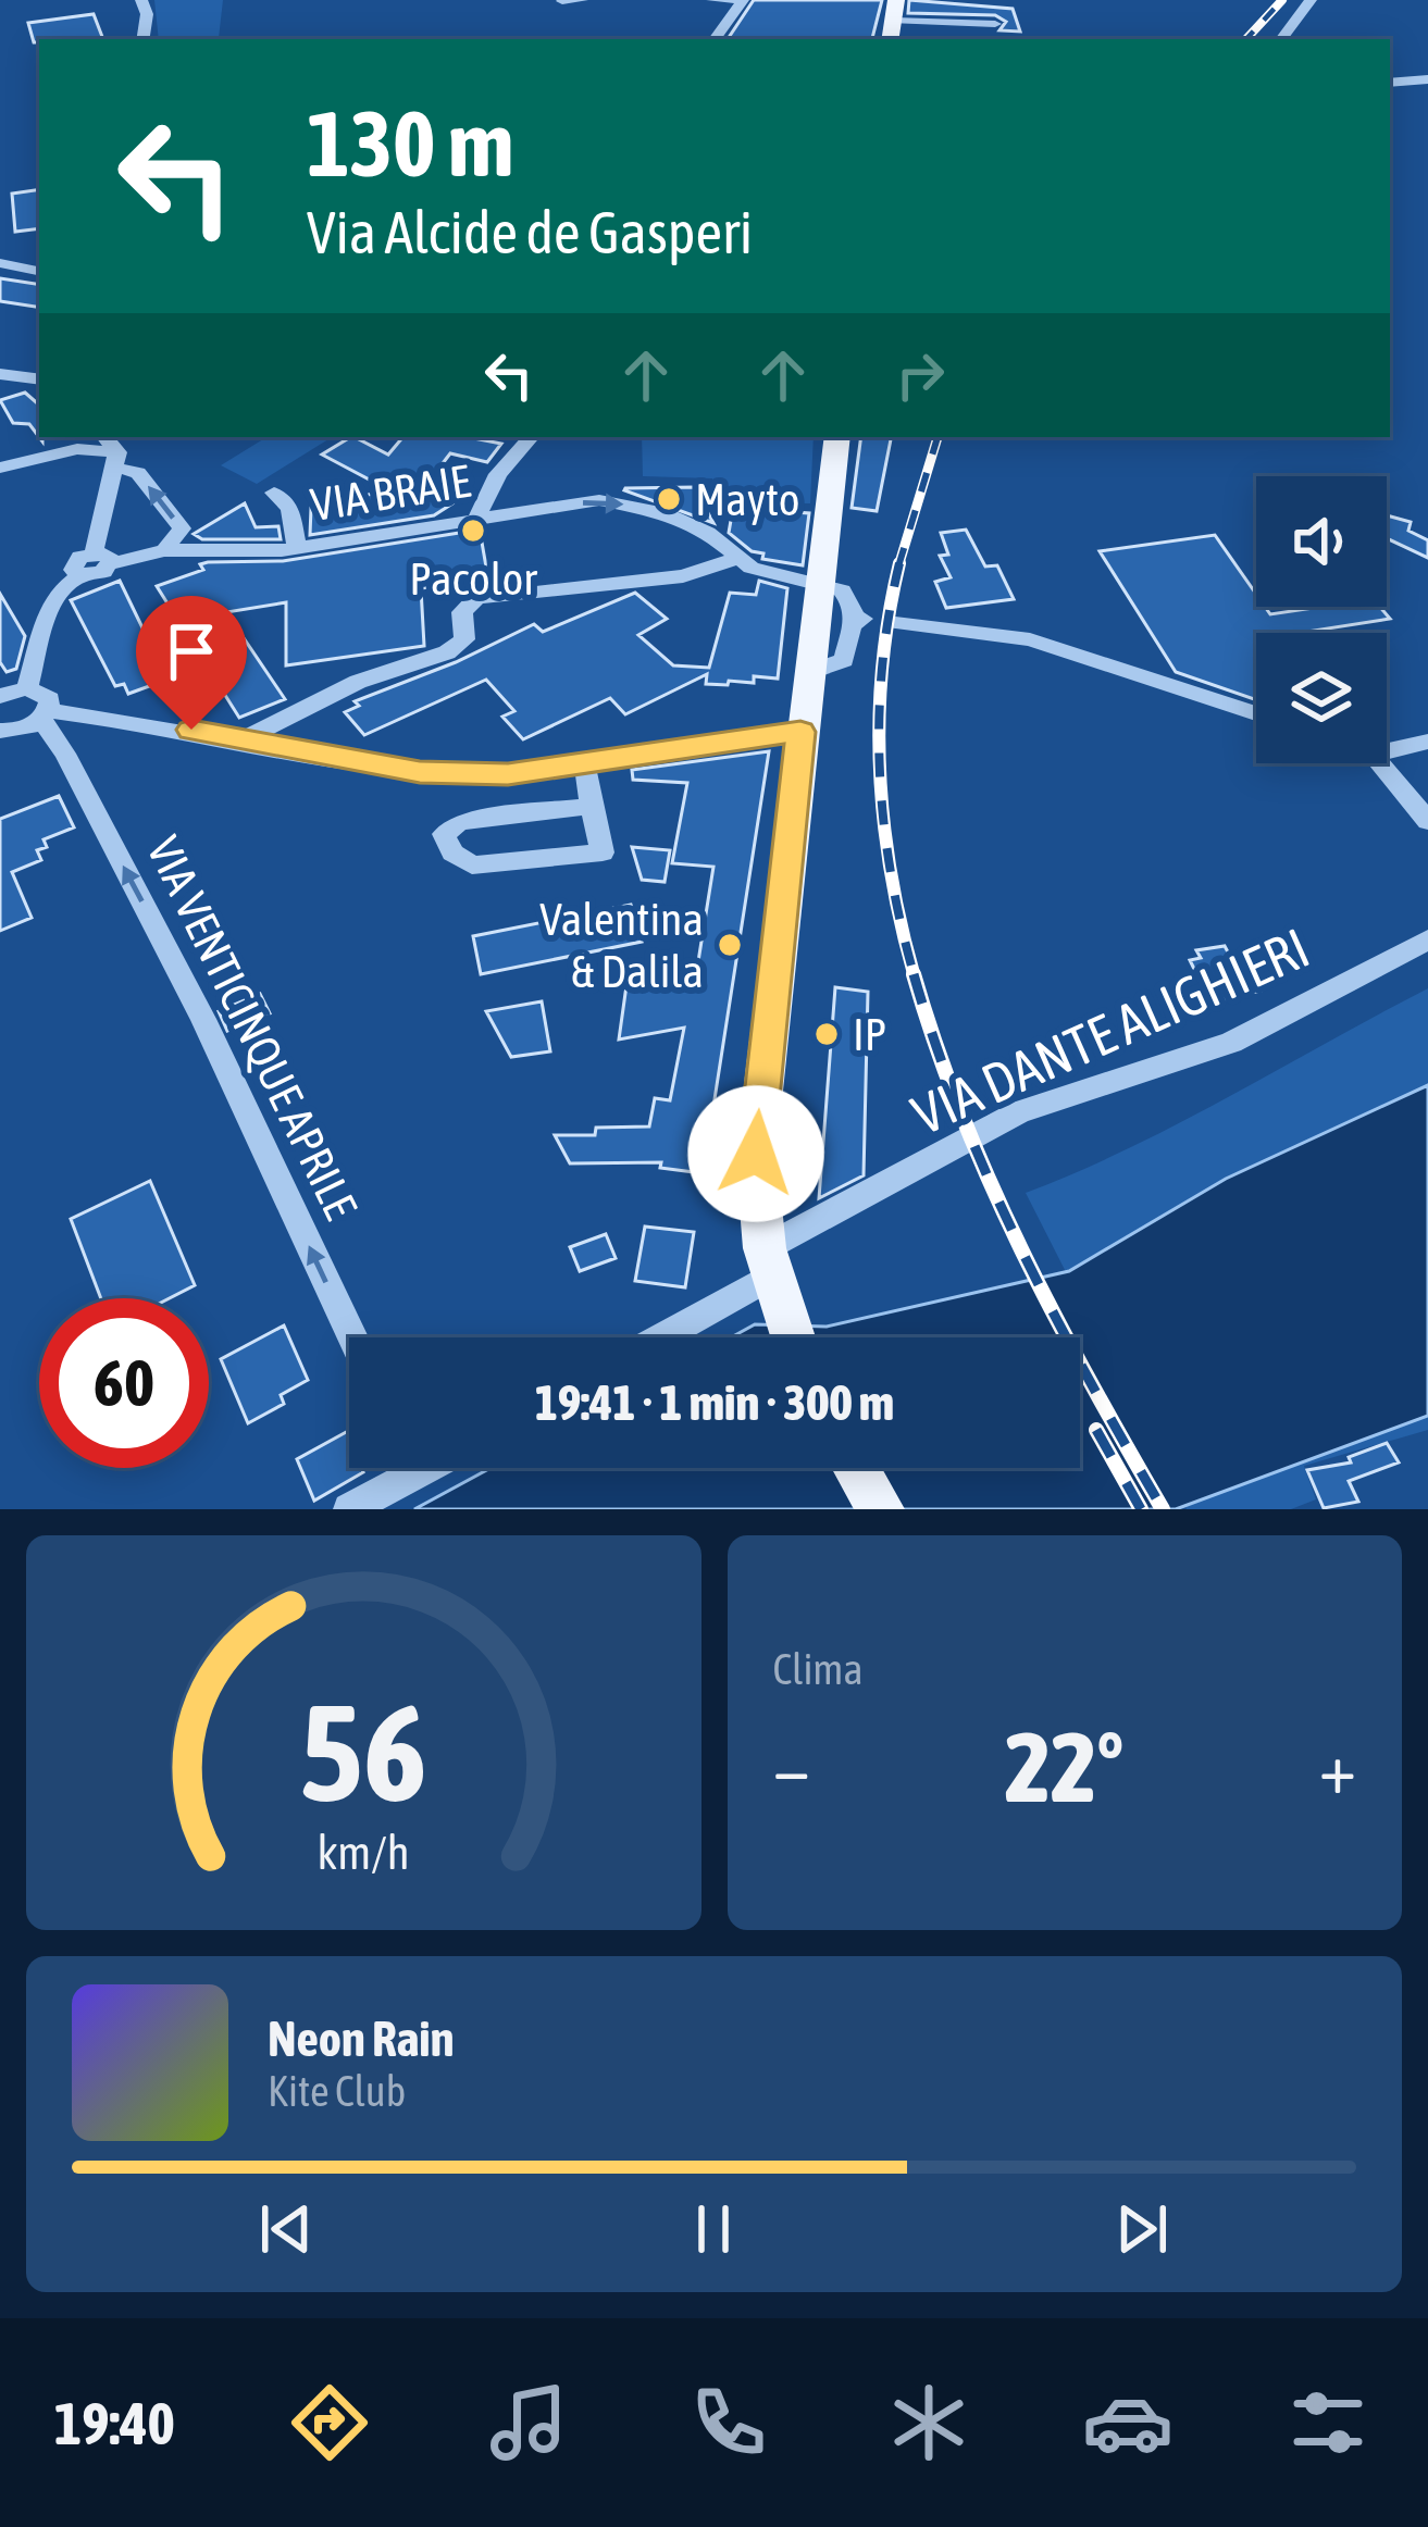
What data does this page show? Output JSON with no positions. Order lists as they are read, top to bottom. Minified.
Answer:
{"streets":{"street":["VIA BRAIE","VIA VENTICINQUE APRILE","VIA DANTE ALIGHIERI"]},"crossings":[["VIA BRAIE","VIA VENTICINQUE APRILE"]],"one_way":["VIA VENTICINQUE APRILE"],"places":["Mayto","Pacolor","Valentina & Dalila","IP"],"page":{"turn":["130 m","Via Alcide de Gasperi"],"limit":"60","trip":"19:41 · 1 min · 300 m","tile":"Clima","heat":["−","22°","+"],"song":["Neon Rain","Kite Club"],"tabs":"19:40","gauge":["56","km/h"]}}
